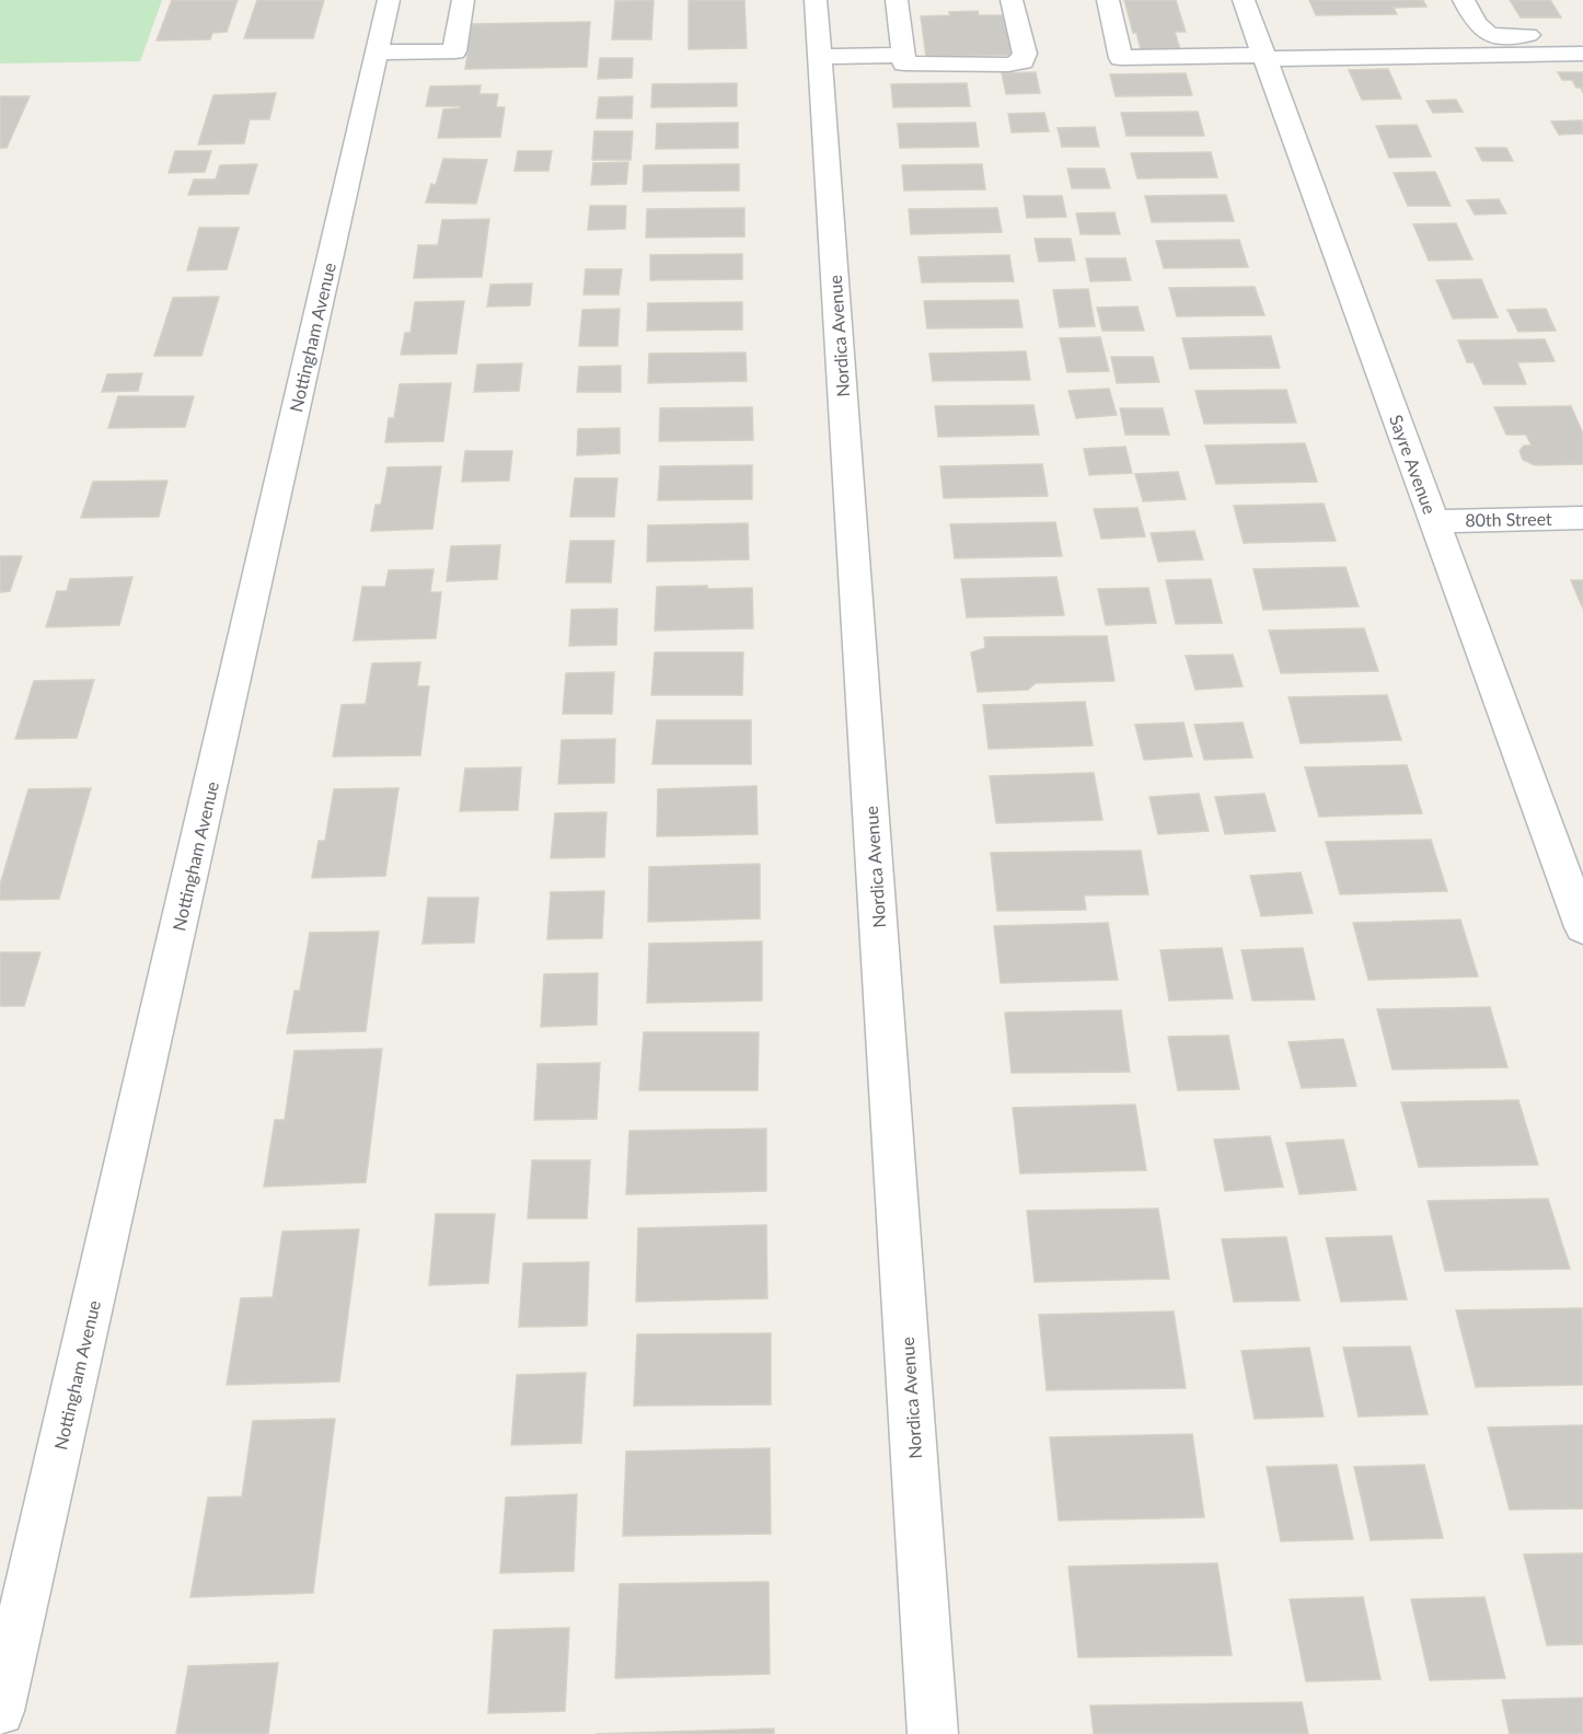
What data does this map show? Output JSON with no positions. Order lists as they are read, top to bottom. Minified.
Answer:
{"streets":{"street":["Nordica Avenue","Nottingham Avenue","Sayre Avenue","80th Street"]},"crossings":[["Sayre Avenue","80th Street"]]}
